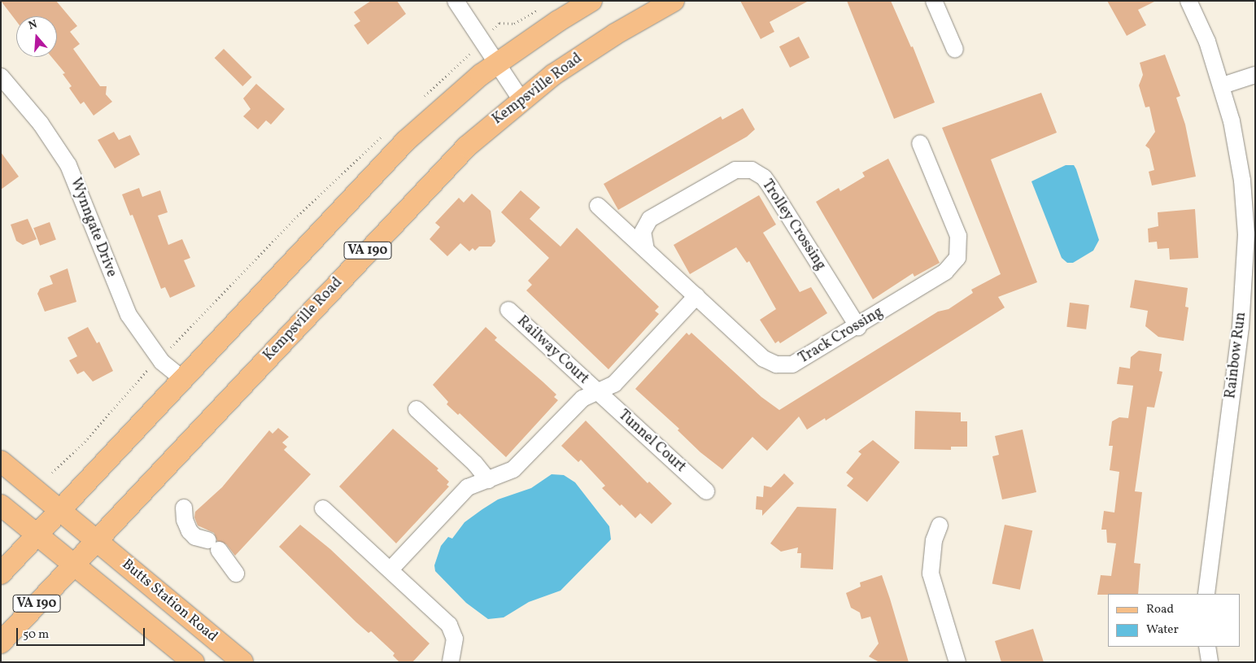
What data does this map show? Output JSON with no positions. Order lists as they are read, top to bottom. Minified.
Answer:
{"streets":{"main road":["Kempsville Road","VA 190","Butts Station Road"],"street":["Trolley Crossing","Wynngate Drive","Track Crossing","Railway Court","Rainbow Run","Tunnel Court"]},"crossings":[["Kempsville Road","Butts Station Road"],["Trolley Crossing","Track Crossing"],["Railway Court","Tunnel Court"]],"legend":["Road","Water"],"scale_bar":"50 m","north":"top"}
